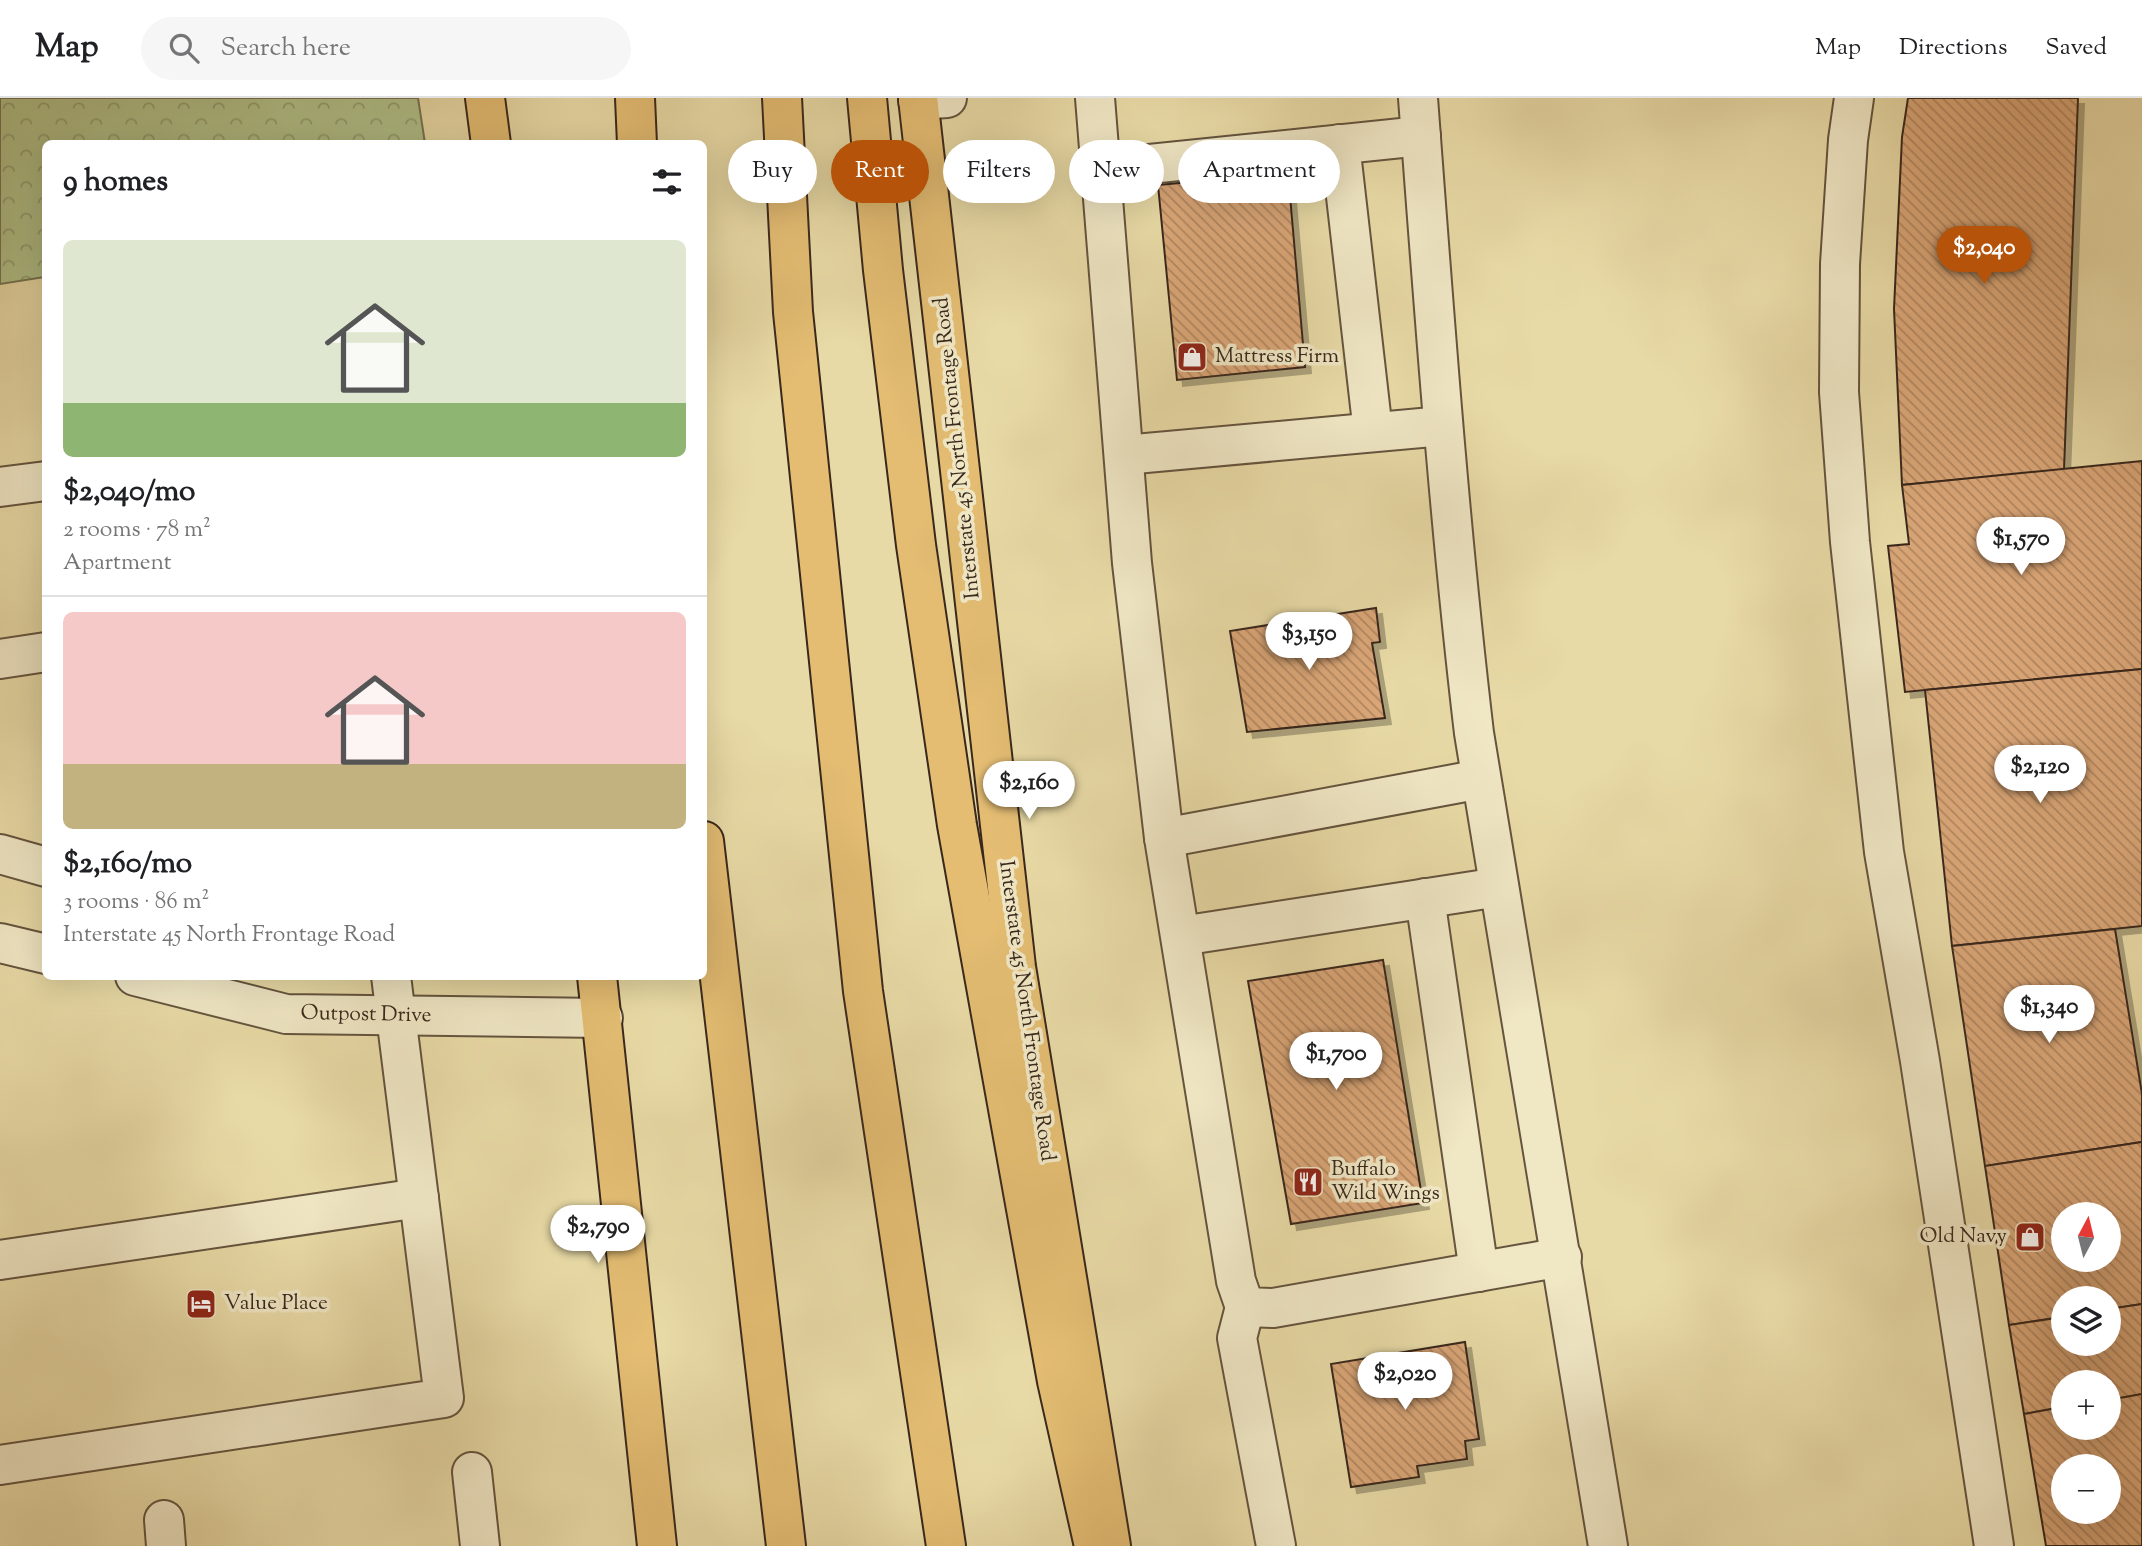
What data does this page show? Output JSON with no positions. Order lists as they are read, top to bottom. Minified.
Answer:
{"streets":{"main road":["Interstate 45 North Frontage Road"],"lane":["Outpost Drive"]},"places":{"shop":["Mattress Firm","Old Navy"],"restaurant":["Buffalo Wild Wings"],"hotel":["Value Place"]},"north":"top","page":{"header":"Map","search":"Search here","nav":["Map","Directions","Saved"],"chip":["Buy","Rent","Filters","New","Apartment"],"heading":"9 homes","list":[{"name":"$2,040/mo","note":"2 rooms · 78 m² · Apartment"},{"name":"$2,160/mo","note":"3 rooms · 86 m² · Interstate 45 North Frontage Road"}],"price":["$2,040","$1,570","$3,150","$2,120","$2,160","$1,340","$1,700","$2,790","$2,020"],"map_buttons":["+","−"]}}
